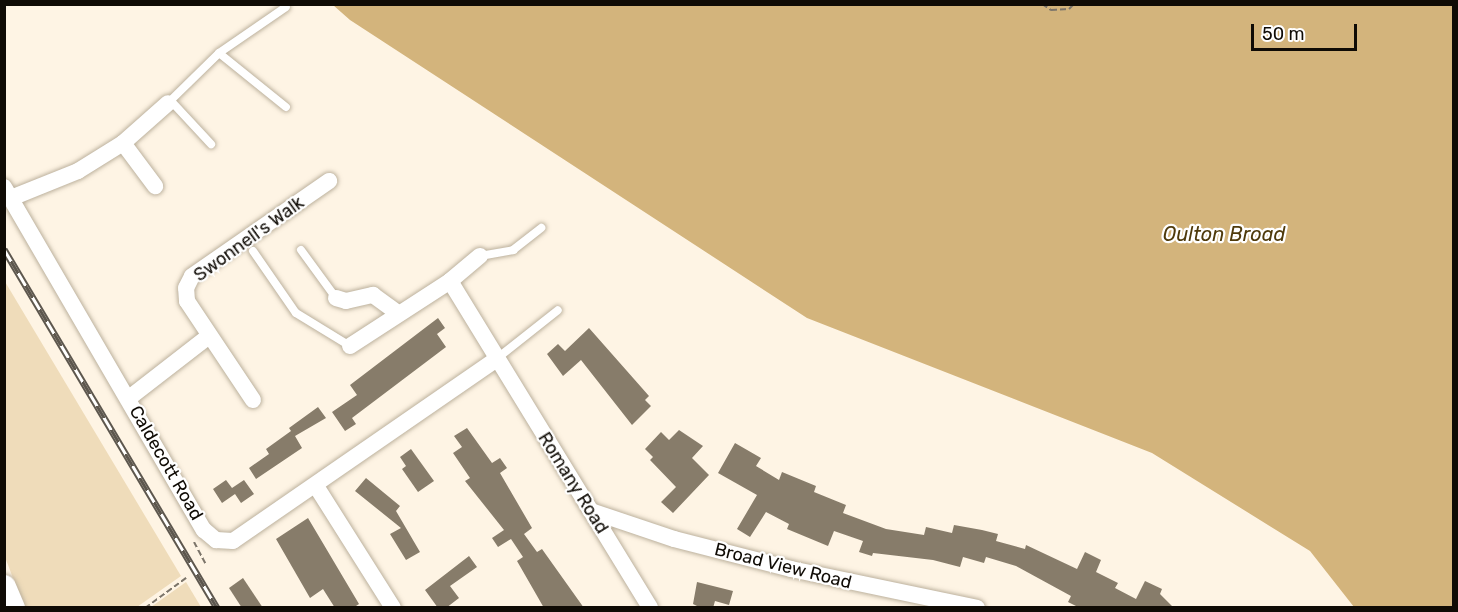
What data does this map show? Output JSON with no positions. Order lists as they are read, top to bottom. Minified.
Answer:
{"streets":{"street":["Swonnell's Walk","Caldecott Road","Romany Road","Broad View Road"]},"crossings":[["Caldecott Road","Romany Road"],["Romany Road","Broad View Road"]],"water":["Oulton Broad"],"scale_bar":"50 m"}
